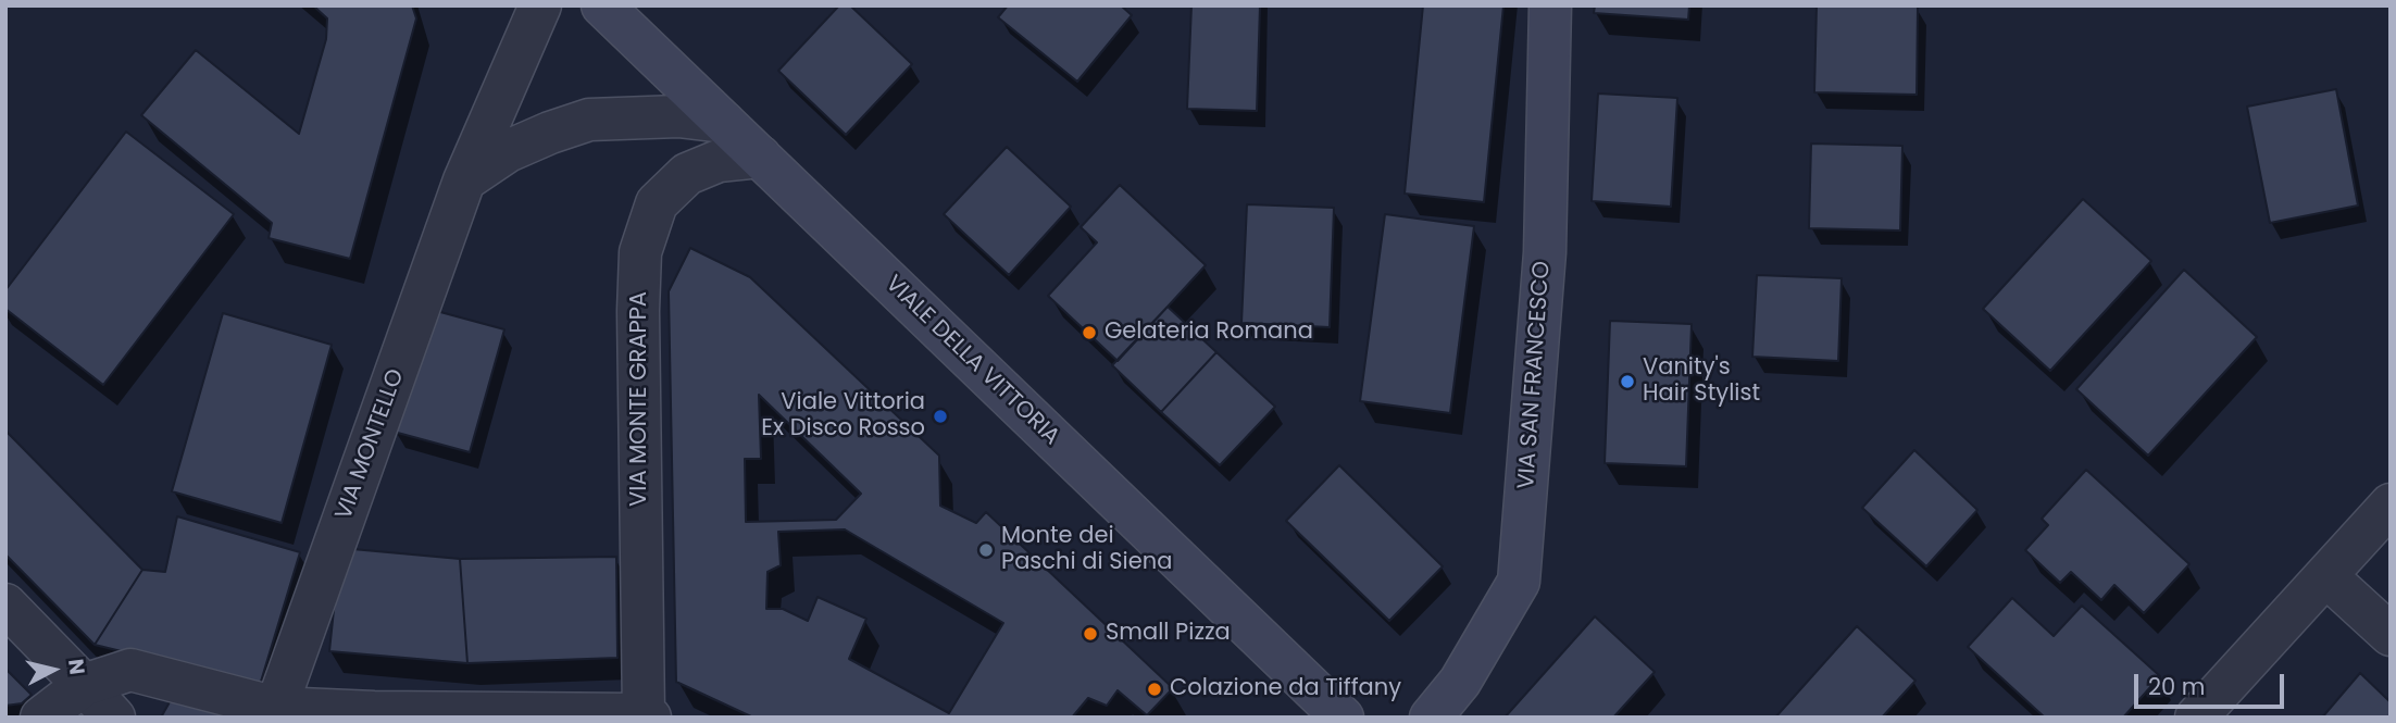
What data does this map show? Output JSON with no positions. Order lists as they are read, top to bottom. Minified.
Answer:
{"streets":{"main road":["VIALE DELLA VITTORIA","VIA SAN FRANCESCO"],"street":["VIA MONTE GRAPPA","VIA MONTELLO"]},"crossings":[["VIALE DELLA VITTORIA","VIA MONTE GRAPPA"]],"places":["Gelateria Romana","Vanity's Hair Stylist","Viale Vittoria Ex Disco Rosso","Monte dei Paschi di Siena","Small Pizza","Colazione da Tiffany"],"scale_bar":"20 m","north":"right"}
